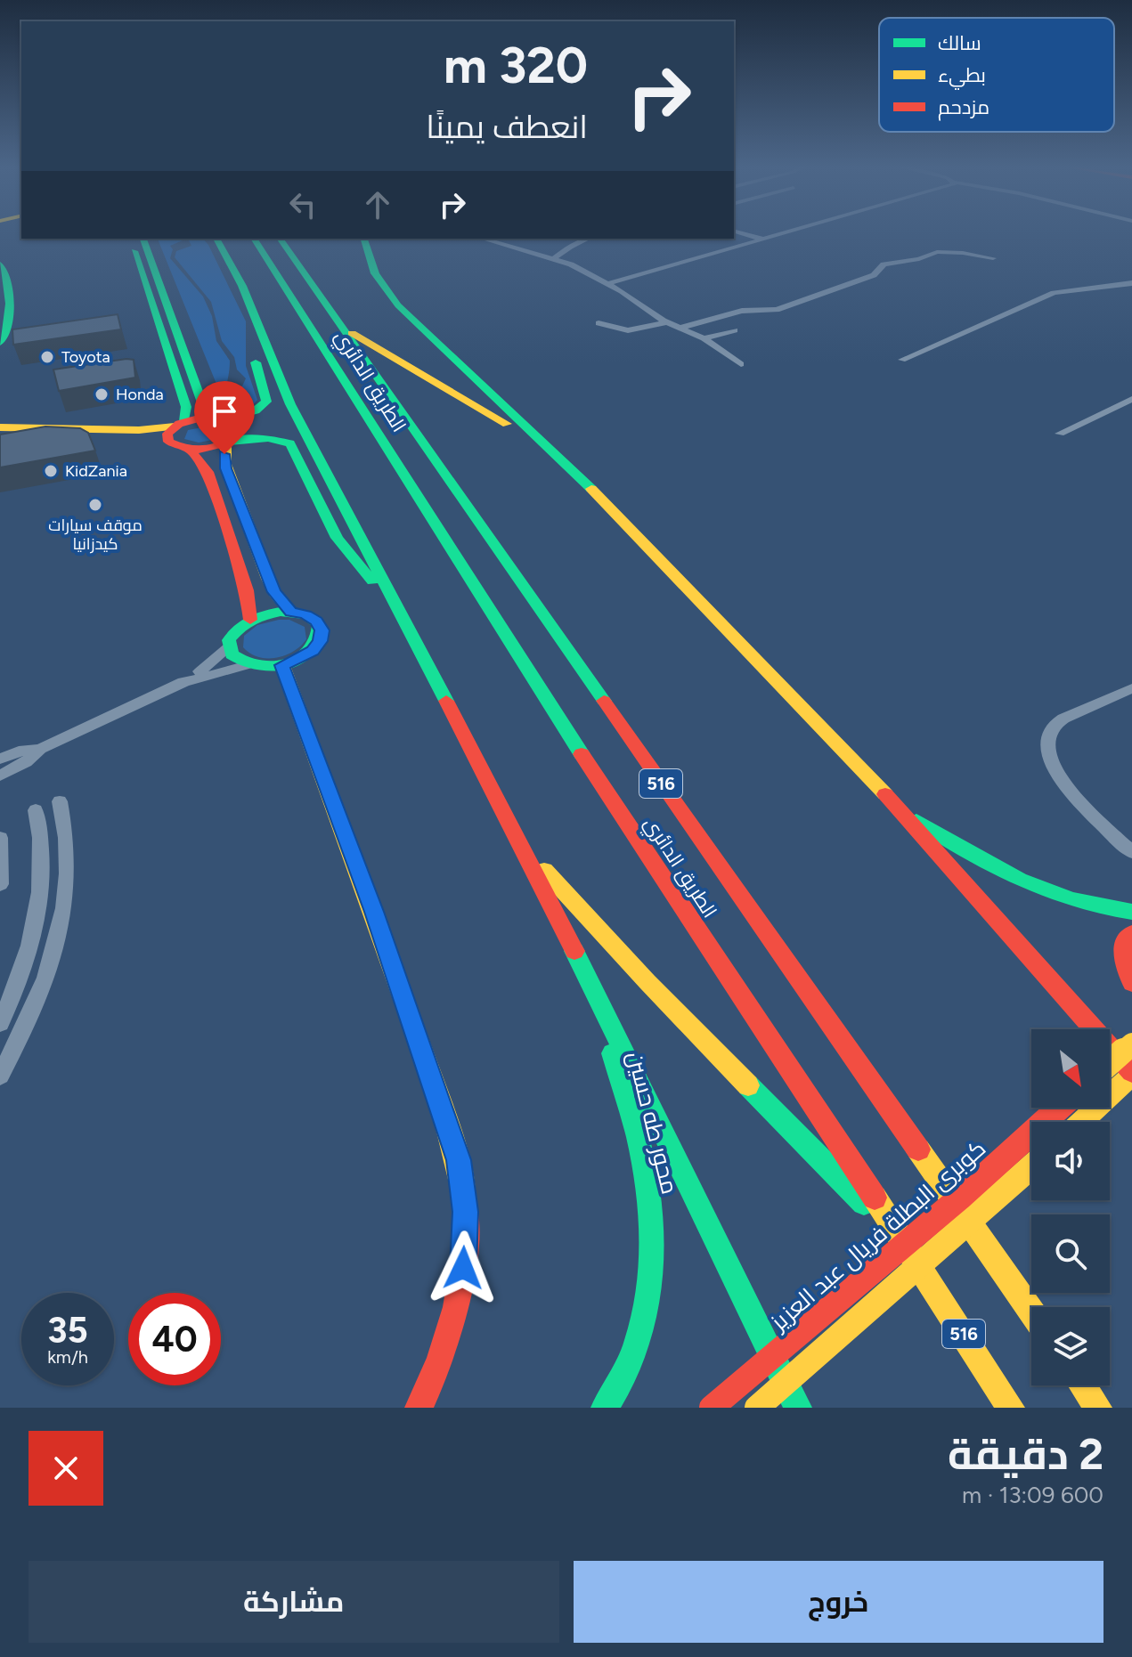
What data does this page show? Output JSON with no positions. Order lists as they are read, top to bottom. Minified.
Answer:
{"streets":{"main road":["الطريق الدائري","516","محور طه حسين","كوبرى البطلة فريال عبد العزيز"]},"crossings":[["الطريق الدائري","516"],["516","محور طه حسين"]],"places":["Toyota","Honda","KidZania","موقف سيارات كيدزانيا"],"legend":["سالك","بطيء","مزدحم"],"north":"bottom right","page":{"turn":["320 m","انعطف يمينًا"],"speed":"35 km/h","limit":"40","heading":["2 دقيقة","600 m · 13:09"],"buttons":["خروج","مشاركة"]}}
